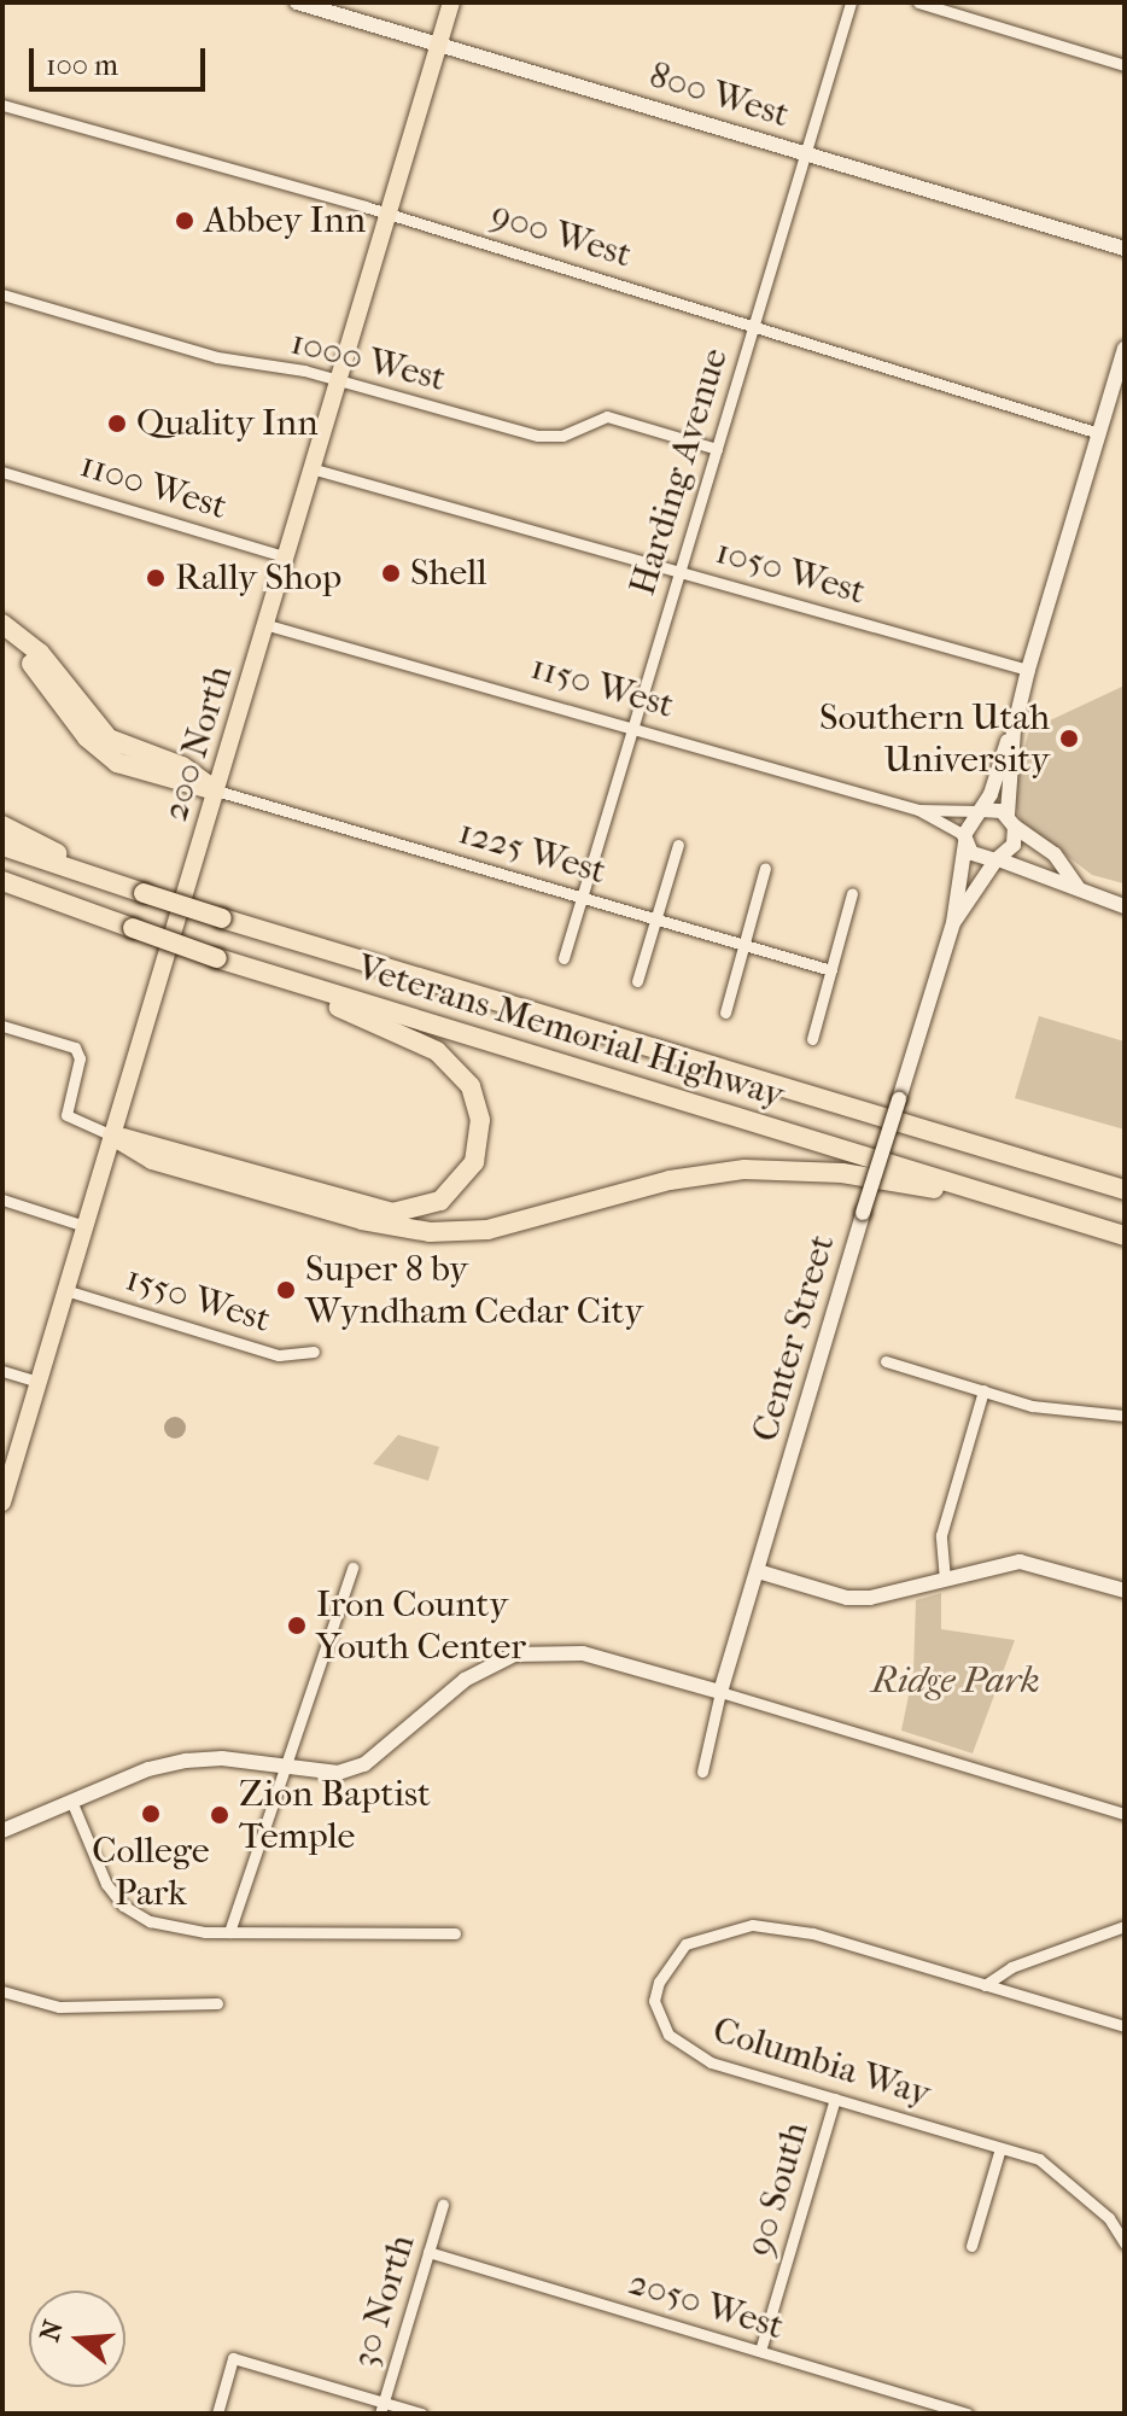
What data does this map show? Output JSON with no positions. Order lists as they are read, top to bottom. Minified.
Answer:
{"streets":{"highway":["Veterans Memorial Highway"],"main road":["800 West","200 North","Center Street"],"street":["900 West","1000 West","Harding Avenue","1100 West","1050 West","1150 West","1225 West","1550 West","Columbia Way","90 South","30 North","2050 West"]},"crossings":[["800 West","Harding Avenue"],["800 West","200 North"],["900 West","Harding Avenue"],["900 West","200 North"],["1000 West","Harding Avenue"],["1000 West","200 North"],["Harding Avenue","1050 West"],["Harding Avenue","1150 West"],["Harding Avenue","1225 West"],["1100 West","200 North"],["1050 West","200 North"],["1150 West","200 North"],["1150 West","Center Street"],["200 North","1225 West"],["200 North","1550 West"],["Columbia Way","90 South"],["90 South","2050 West"],["30 North","2050 West"]],"parks":["Ridge Park"],"places":["Abbey Inn","Quality Inn","Shell","Rally Shop","Southern Utah University","Super 8 by Wyndham Cedar City","Iron County Youth Center","College Park","Zion Baptist Temple"],"scale_bar":"100 m","north":"left"}
